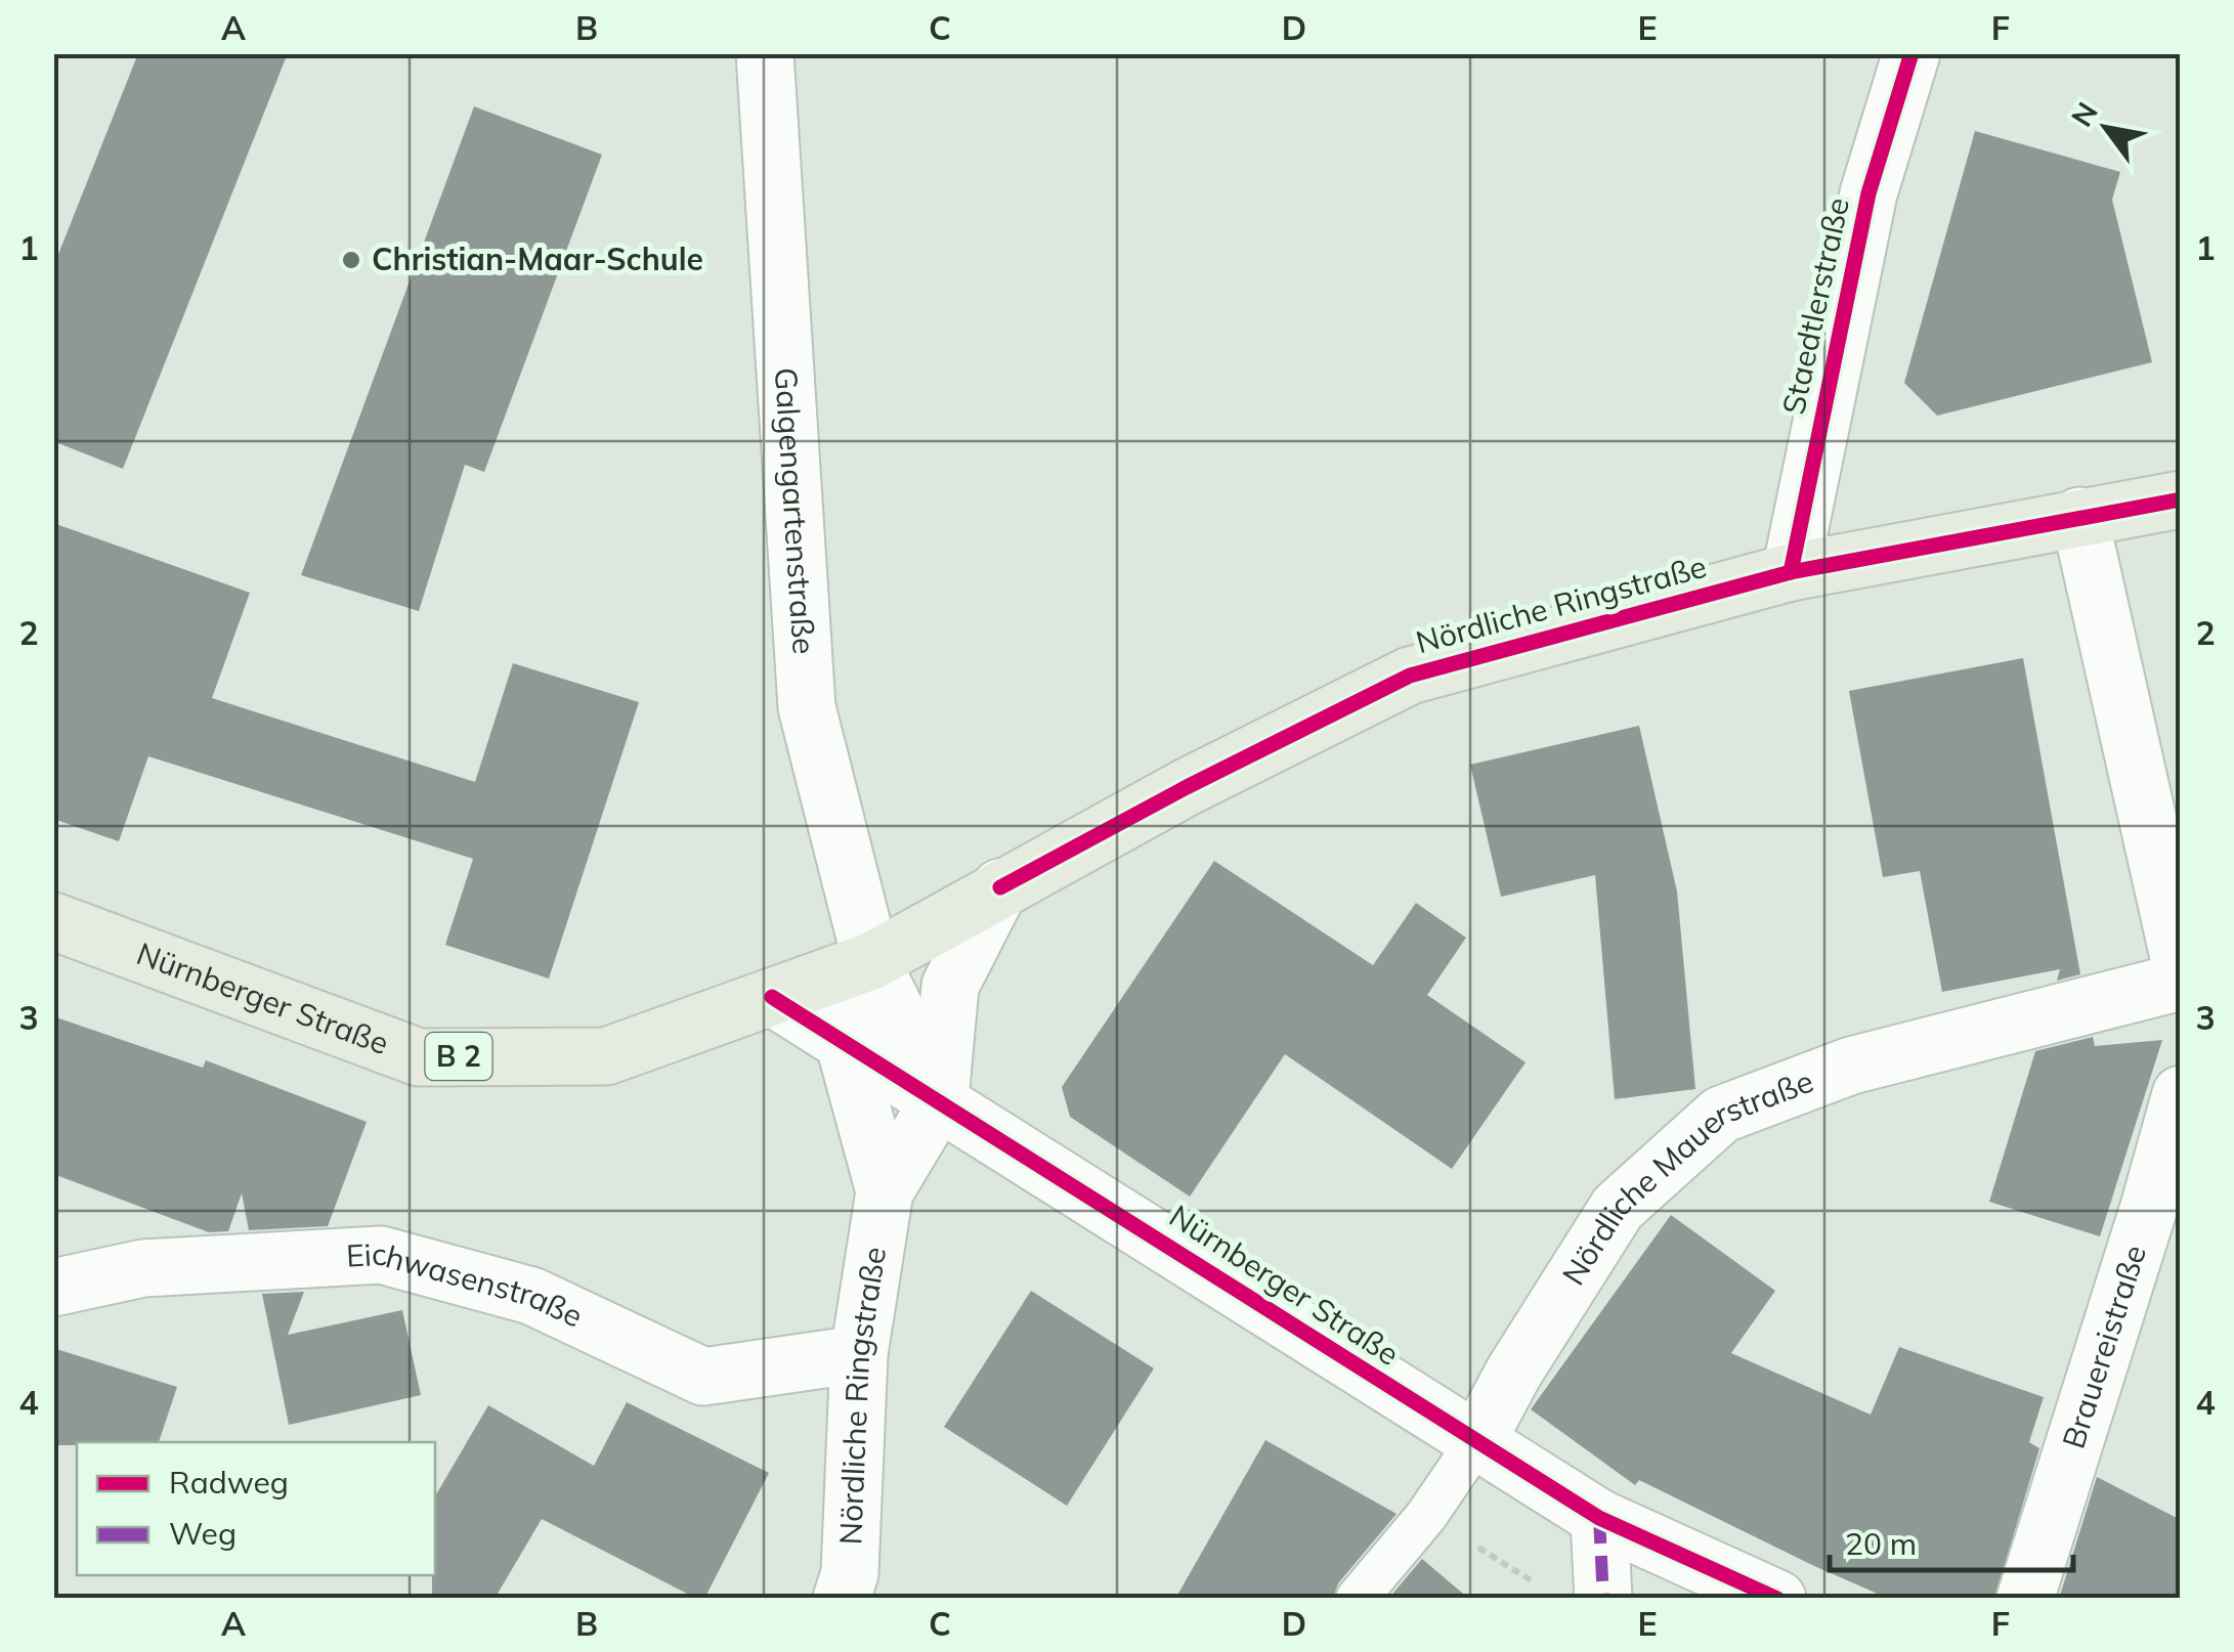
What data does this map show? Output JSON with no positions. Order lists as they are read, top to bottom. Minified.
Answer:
{"streets":{"main road":["Nördliche Ringstraße","Nürnberger Straße","B 2"],"street":["Staedtlerstraße","Galgengartenstraße","Nördliche Mauerstraße","Eichwasenstraße","Brauereistraße"]},"crossings":[["Staedtlerstraße","Nördliche Ringstraße"],["Galgengartenstraße","Nördliche Ringstraße"],["Galgengartenstraße","Nürnberger Straße"],["Nördliche Ringstraße","Nürnberger Straße"],["Nördliche Ringstraße","Eichwasenstraße"],["Nürnberger Straße","Nördliche Mauerstraße"]],"places":["Christian-Maar-Schule"],"legend":["Radweg","Weg"],"scale_bar":"20 m","north":"top left","grid":{"columns":["A","B","C","D","E","F"],"rows":["1","2","3","4"]}}
